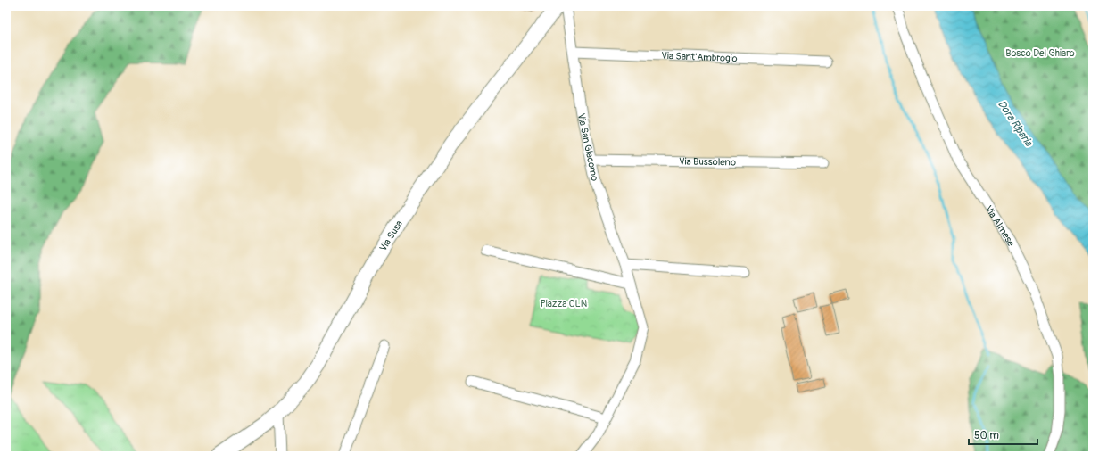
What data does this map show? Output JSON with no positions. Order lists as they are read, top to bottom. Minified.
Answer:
{"streets":{"main road":["Via Susa"],"street":["Via Sant'Ambrogio","Via San Giacomo","Via Bussoleno","Via Almese"]},"crossings":[["Via Sant'Ambrogio","Via San Giacomo"],["Via San Giacomo","Via Bussoleno"]],"water":["Dora Riparia"],"parks":["Bosco Del Ghiaro","Piazza CLN"],"scale_bar":"50 m"}
